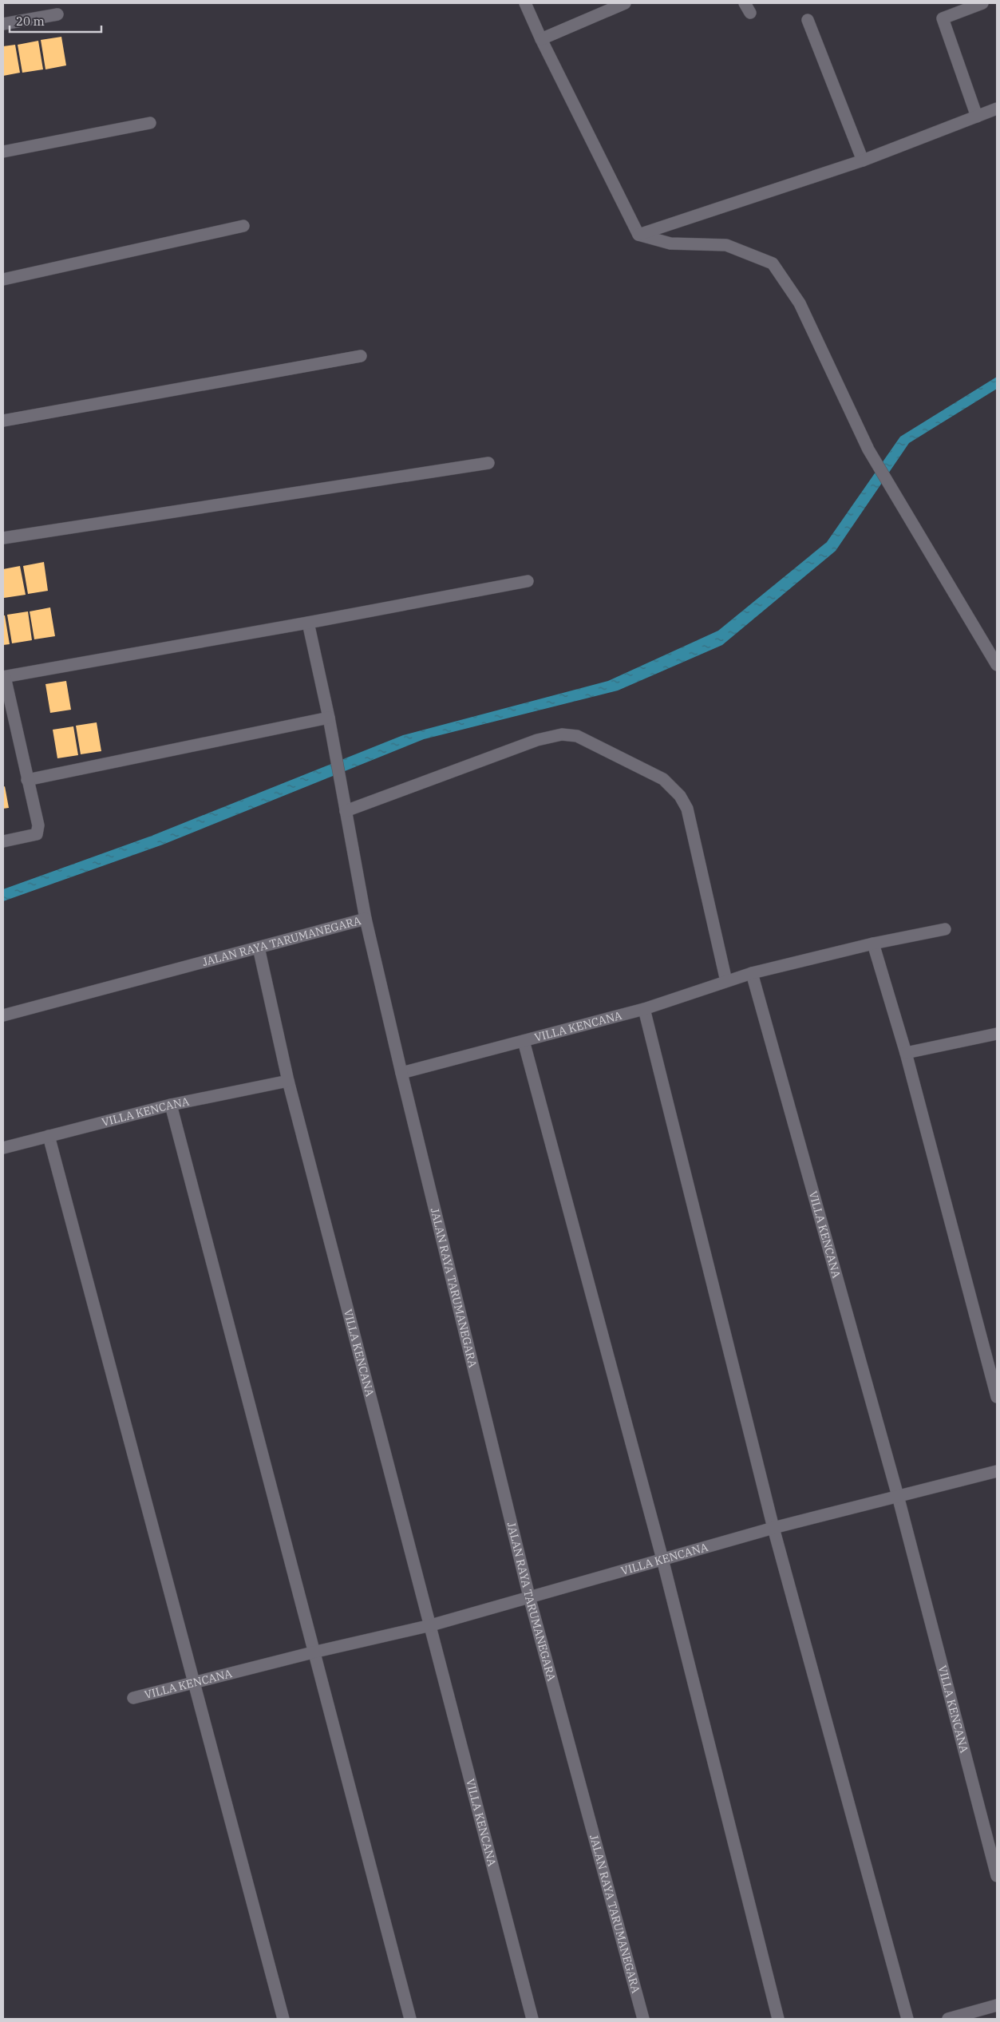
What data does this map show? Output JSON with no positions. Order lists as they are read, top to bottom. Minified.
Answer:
{"streets":{"street":["JALAN RAYA TARUMANEGARA","VILLA KENCANA"]},"crossings":[["JALAN RAYA TARUMANEGARA","VILLA KENCANA"]],"scale_bar":"20 m"}
